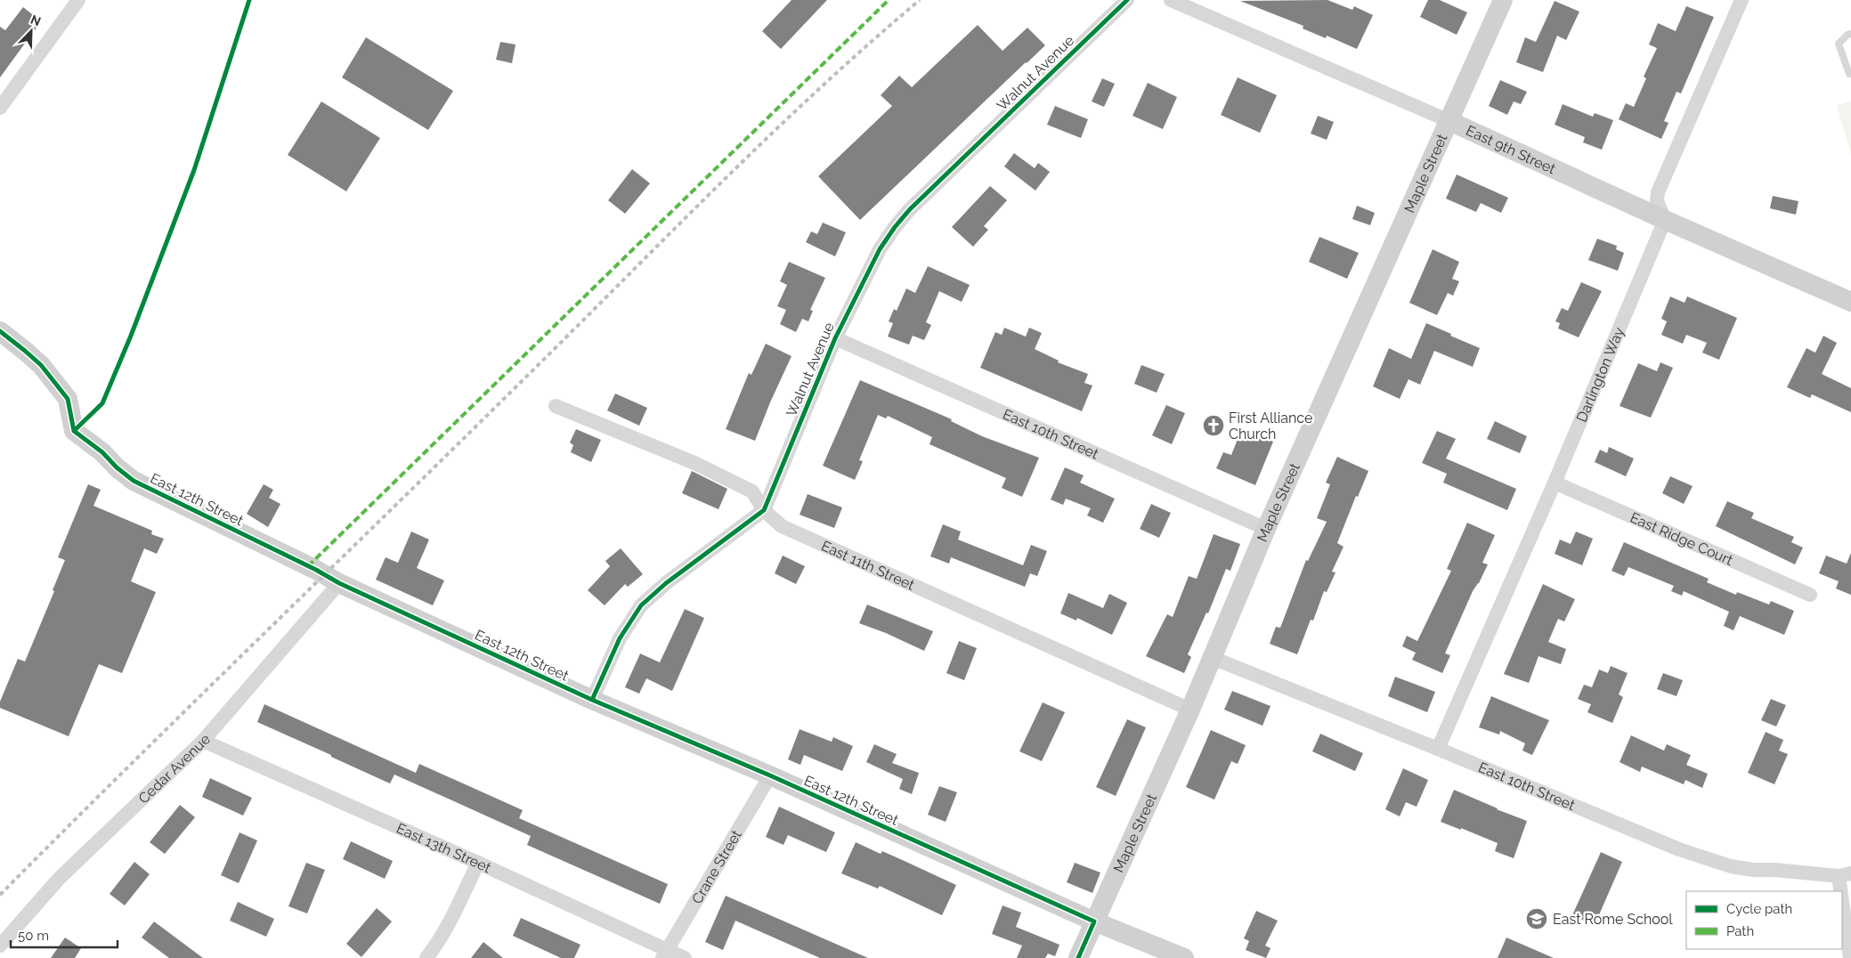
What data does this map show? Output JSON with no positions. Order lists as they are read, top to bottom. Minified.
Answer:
{"streets":{"main road":["East 9th Street","Maple Street","East 12th Street"],"street":["Walnut Avenue","Darlington Way","East 10th Street","East Ridge Court","East 11th Street","Cedar Avenue","East 13th Street","Crane Street"]},"crossings":[["Walnut Avenue","East 10th Street"],["Walnut Avenue","East 11th Street"],["East 9th Street","Maple Street"],["East 9th Street","Darlington Way"],["Maple Street","East 10th Street"],["Maple Street","East 12th Street"],["Maple Street","East 11th Street"],["Darlington Way","East 10th Street"],["Darlington Way","East Ridge Court"],["East 12th Street","Cedar Avenue"],["East 12th Street","Crane Street"],["Cedar Avenue","East 13th Street"],["East 13th Street","Crane Street"]],"places":{"church":["First Alliance Church"],"school or university":["East Rome School"]},"legend":["Cycle path","Path"],"scale_bar":"50 m","north":"top right"}
